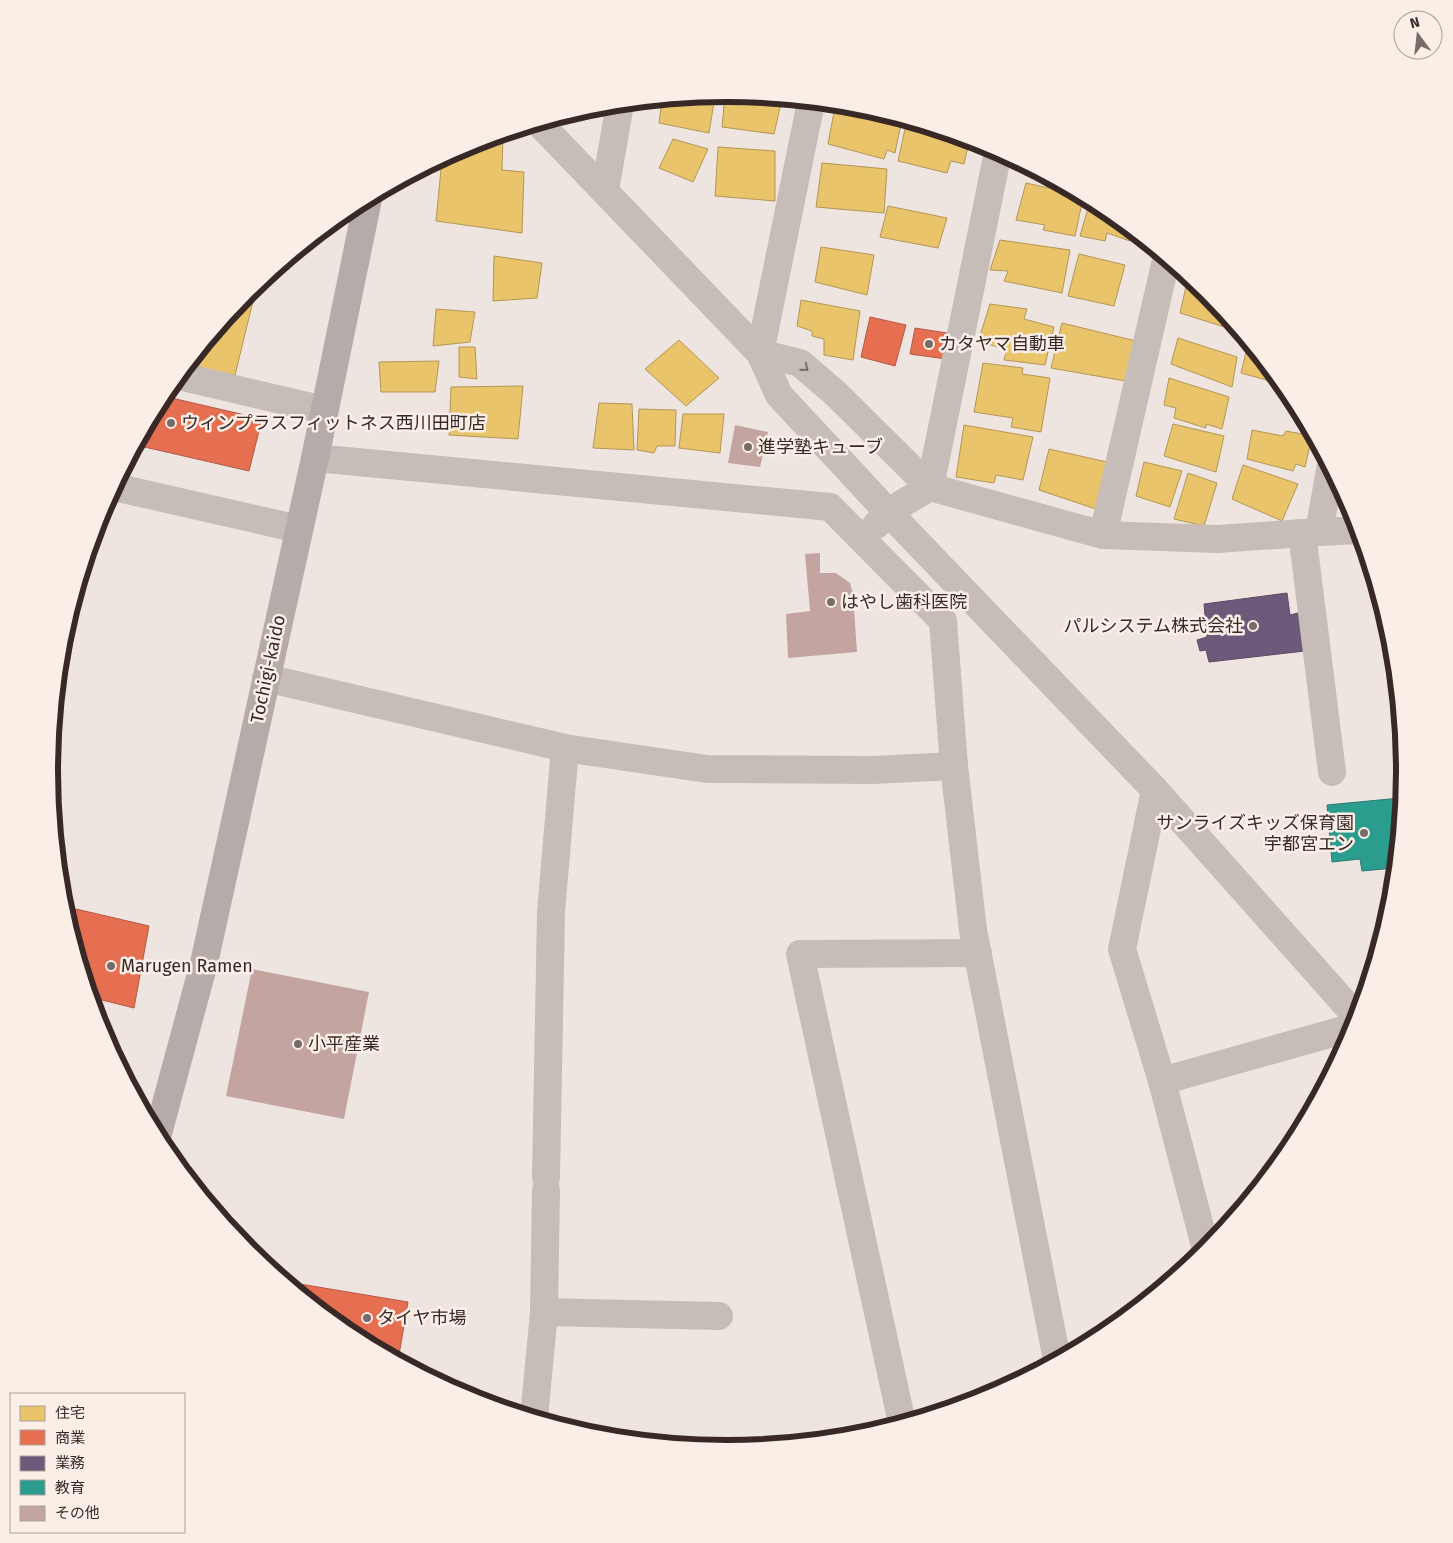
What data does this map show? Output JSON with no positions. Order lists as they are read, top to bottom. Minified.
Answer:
{"streets":{"main road":["Tochigi-kaido"]},"places":["カタヤマ自動車","ウィンプラスフィットネス西川田町店","進学塾キューブ","はやし歯科医院","パルシステム株式会社","サンライズキッズ保育園 宇都宮エン","Marugen Ramen","小平産業","タイヤ市場"],"legend":["住宅","商業","業務","教育","その他"],"north":"top"}
